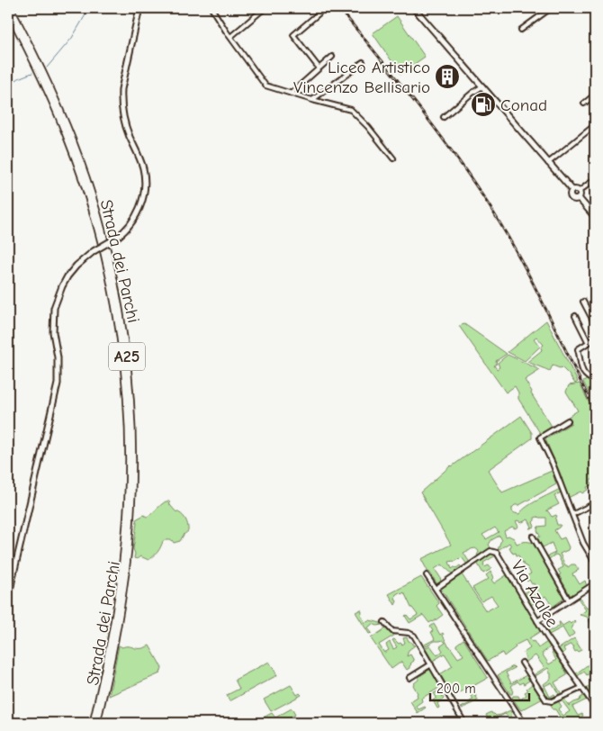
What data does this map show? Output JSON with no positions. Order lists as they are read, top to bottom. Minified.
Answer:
{"streets":{"highway":["Strada dei Parchi","A25"],"street":["Via Azalee"]},"places":{"building":["Liceo Artistico Vincenzo Bellisario"],"fuel station":["Conad"]},"scale_bar":"200 m"}
